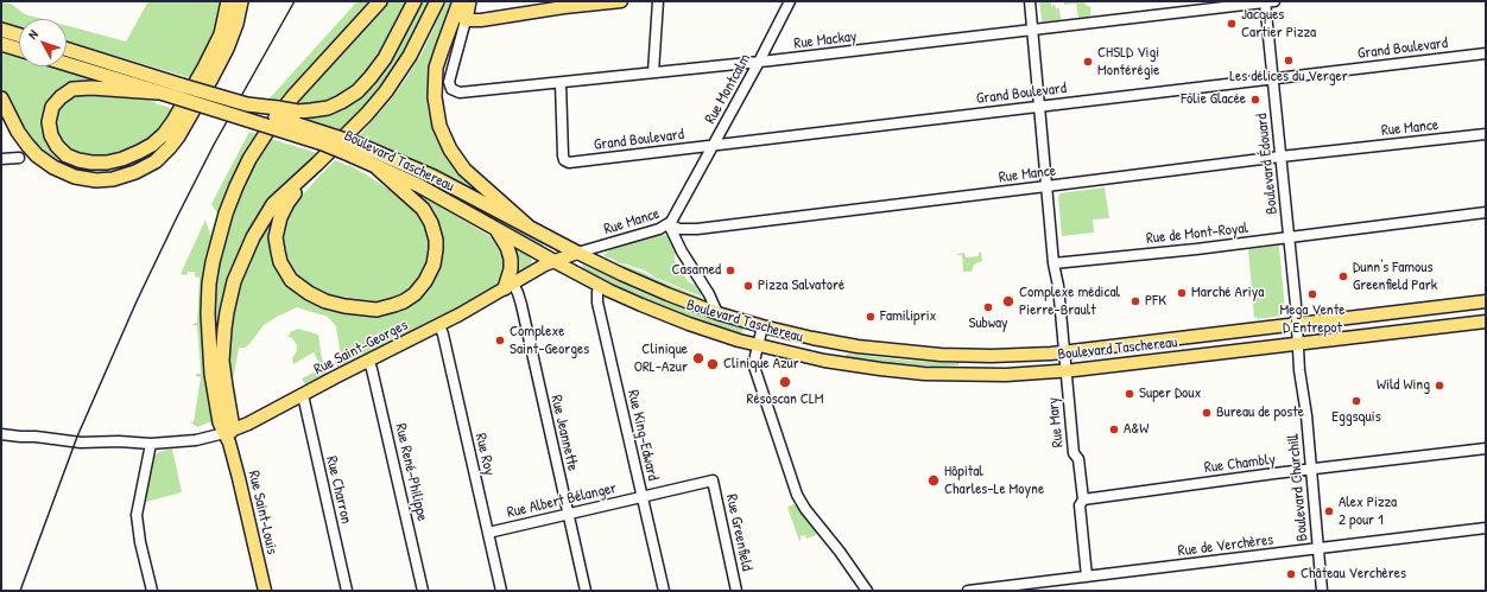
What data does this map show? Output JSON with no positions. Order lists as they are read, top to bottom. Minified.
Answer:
{"streets":{"highway":["Boulevard Taschereau"],"main road":["Rue Saint-Georges","Rue Saint-Louis"],"street":["Rue Mackay","Grand Boulevard","Rue Montcalm","Rue Mance","Boulevard Édouard","Rue de Mont-Royal","Rue Mary","Rue Jeannette","Rue King-Edward","Rue Roy","Rue Chambly","Rue René-Philippe","Boulevard Churchill","Rue Charron","Rue Albert Bélanger","Rue Greenfield","Rue de Verchères"]},"crossings":[["Rue Mackay","Grand Boulevard"],["Rue Mackay","Rue Montcalm"],["Rue Mackay","Boulevard Édouard"],["Rue Mackay","Rue Mary"],["Grand Boulevard","Rue Montcalm"],["Grand Boulevard","Boulevard Édouard"],["Grand Boulevard","Rue Mary"],["Rue Montcalm","Rue Mance"],["Rue Mance","Boulevard Taschereau"],["Rue Mance","Boulevard Édouard"],["Rue Mance","Rue Saint-Georges"],["Rue Mance","Rue Mary"],["Boulevard Taschereau","Boulevard Édouard"],["Boulevard Taschereau","Rue Saint-Georges"],["Boulevard Taschereau","Rue Mary"],["Boulevard Taschereau","Rue King-Edward"],["Boulevard Taschereau","Boulevard Churchill"],["Boulevard Édouard","Rue de Mont-Royal"],["Boulevard Édouard","Boulevard Churchill"],["Rue de Mont-Royal","Rue Mary"],["Rue Saint-Georges","Rue Jeannette"],["Rue Saint-Georges","Rue Roy"],["Rue Saint-Georges","Rue René-Philippe"],["Rue Saint-Georges","Rue Charron"],["Rue Saint-Georges","Rue Saint-Louis"],["Rue Mary","Rue Chambly"],["Rue Mary","Rue de Verchères"],["Rue Jeannette","Rue Albert Bélanger"],["Rue King-Edward","Rue Albert Bélanger"],["Rue Roy","Rue Albert Bélanger"],["Rue Chambly","Boulevard Churchill"],["Boulevard Churchill","Rue de Verchères"],["Rue Albert Bélanger","Rue Greenfield"]],"places":["Jacques Cartier Pizza","Les délices du Verger","CHSLD Vigi Montérégie","Folie Glacée","Casamed","Dunn's Famous Greenfield Park","Pizza Salvatoré","Marché Ariya","Mega Vente D'Entrepot","Complexe médical Pierre-Brault","PFK","Subway","Familiprix","Complexe Saint-Georges","Clinique ORL-Azur","Clinique Azur","Résoscan CLM","Wild Wing","Super Doux","Eggsquis","Bureau de poste","A&W","Hôpital Charles-Le Moyne","Alex Pizza 2 pour 1","Château Verchères"],"north":"top left"}
